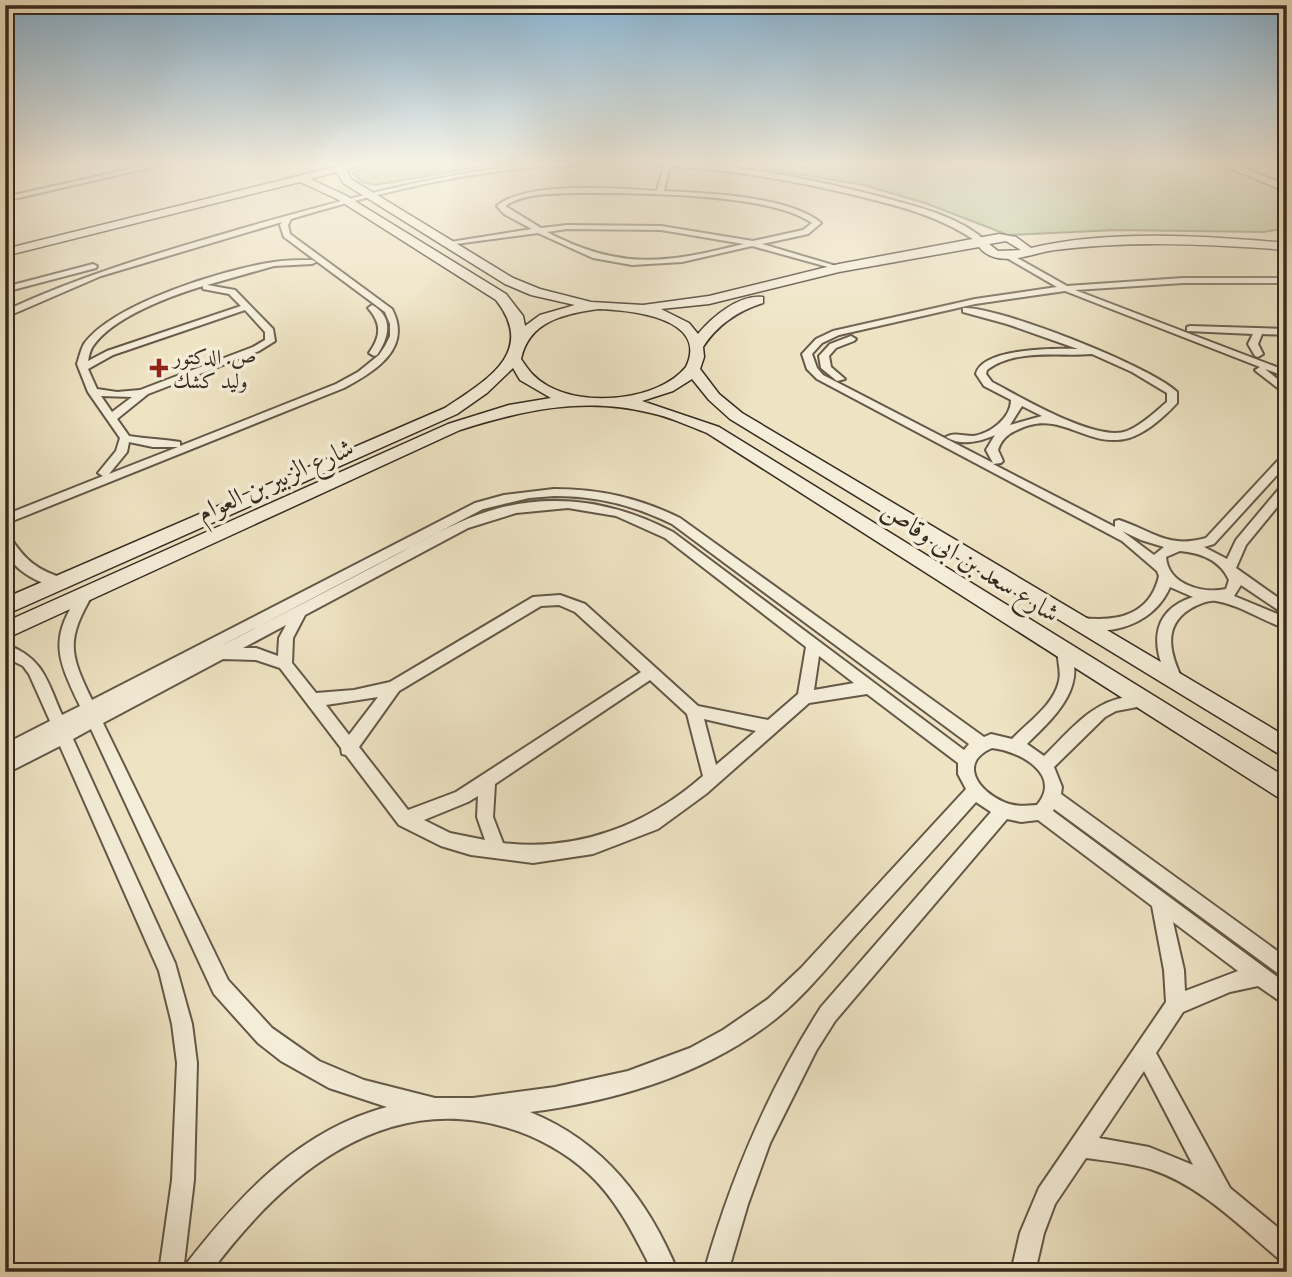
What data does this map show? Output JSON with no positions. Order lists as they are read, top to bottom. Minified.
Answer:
{"streets":{"street":["شارع الزبير بن العوام","شارع سعد بن ابى وقاص"]},"places":{"health":["ص. الدكتور وليد كشك"]}}
